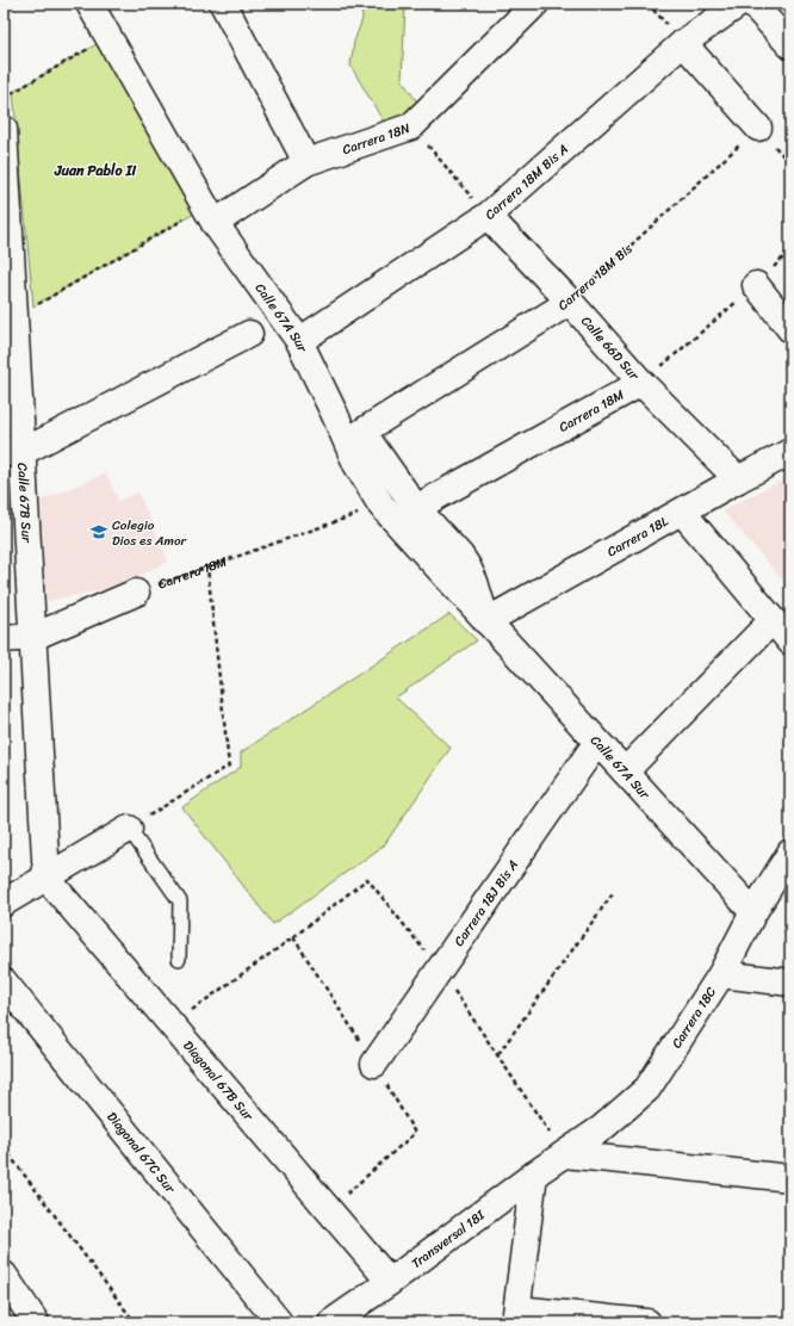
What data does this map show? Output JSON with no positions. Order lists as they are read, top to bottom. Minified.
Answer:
{"streets":{"street":["Carrera 18N","Carrera 18M Bis A","Carrera 18M Bis","Calle 67A Sur","Calle 66D Sur","Carrera 18M","Calle 67B Sur","Carrera 18L","Carrera 18J Bis A","Carrera 18C","Diagonal 67B Sur","Diagonal 67C Sur","Transversal 18I"]},"crossings":[["Carrera 18N","Calle 67A Sur"],["Carrera 18M Bis A","Calle 67A Sur"],["Carrera 18M Bis A","Calle 66D Sur"],["Carrera 18M Bis","Calle 67A Sur"],["Carrera 18M Bis","Calle 66D Sur"],["Calle 67A Sur","Carrera 18M"],["Calle 67A Sur","Carrera 18L"],["Calle 67A Sur","Carrera 18J Bis A"],["Calle 67A Sur","Carrera 18C"],["Calle 66D Sur","Carrera 18M"],["Calle 66D Sur","Carrera 18L"],["Calle 67B Sur","Diagonal 67B Sur"],["Carrera 18C","Transversal 18I"],["Diagonal 67B Sur","Transversal 18I"]],"districts":["Juan Pablo II"],"places":{"school or university":["Colegio Dios es Amor"]}}
